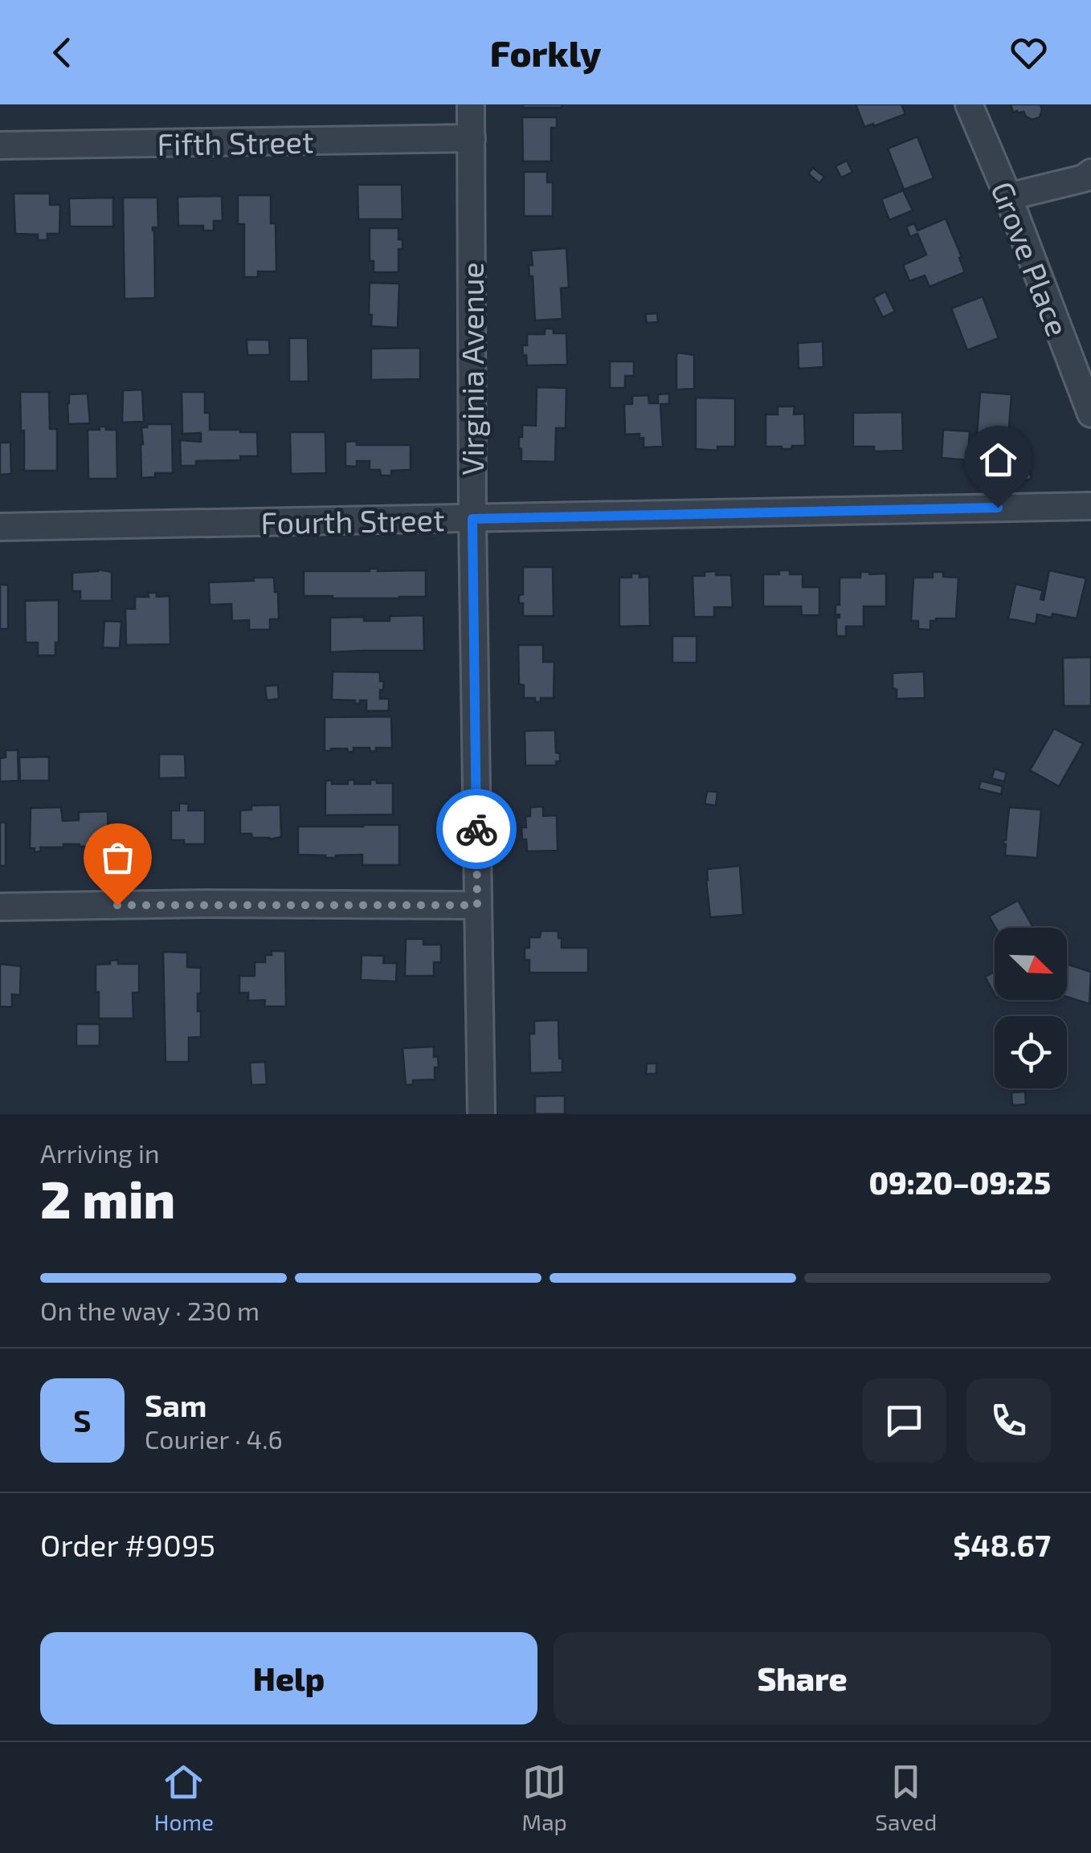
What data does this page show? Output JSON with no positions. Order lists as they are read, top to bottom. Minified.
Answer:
{"streets":{"street":["Fifth Street","Grove Place","Virginia Avenue","Fourth Street"]},"crossings":[["Fifth Street","Virginia Avenue"],["Virginia Avenue","Fourth Street"]],"north":"bottom right","page":{"header":"Forkly","heading":["2 min","Arriving in","09:20–09:25"],"panel":["Sam","Courier · 4.6","Order #9095","$48.67"],"bar":"On the way · 230 m","round":"S","buttons":["Help","Share"],"tabs":["Home","Map","Saved"]}}
